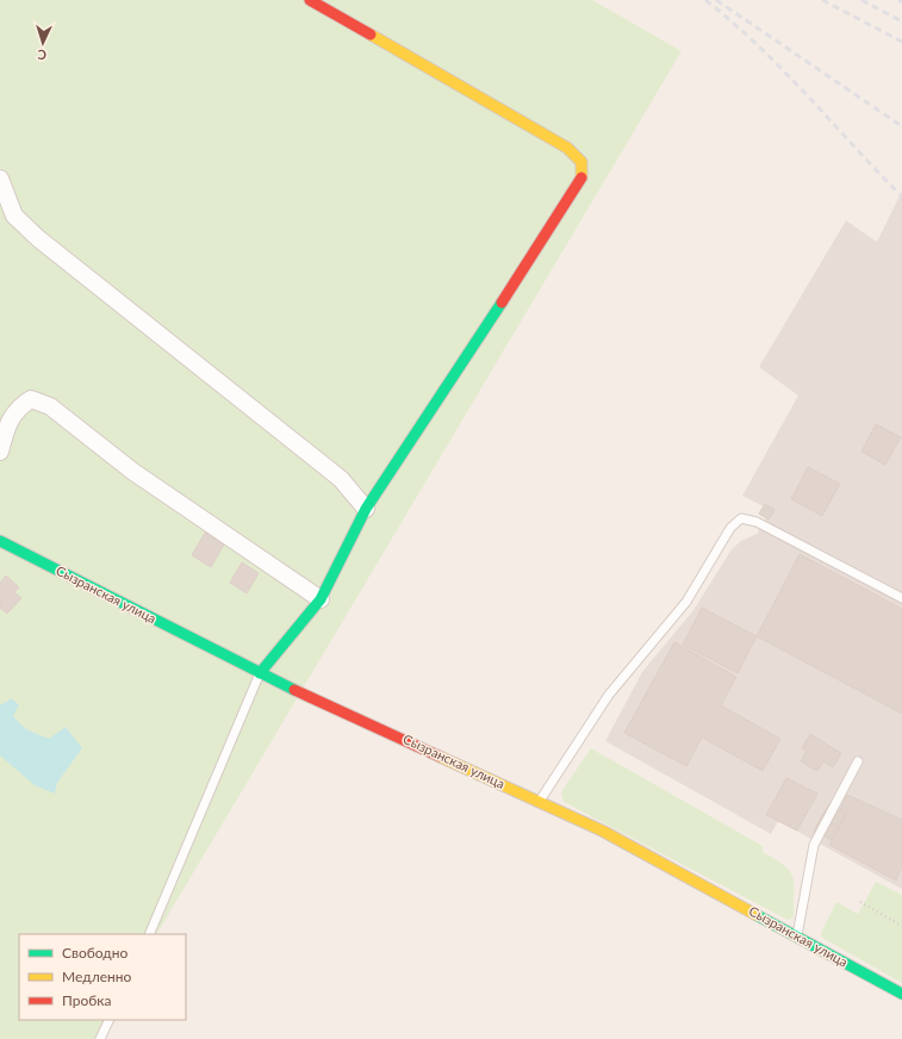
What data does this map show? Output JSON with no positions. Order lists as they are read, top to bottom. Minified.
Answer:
{"streets":{"street":["Сызранская улица"]},"legend":["Свободно","Медленно","Пробка"],"north":"bottom"}
